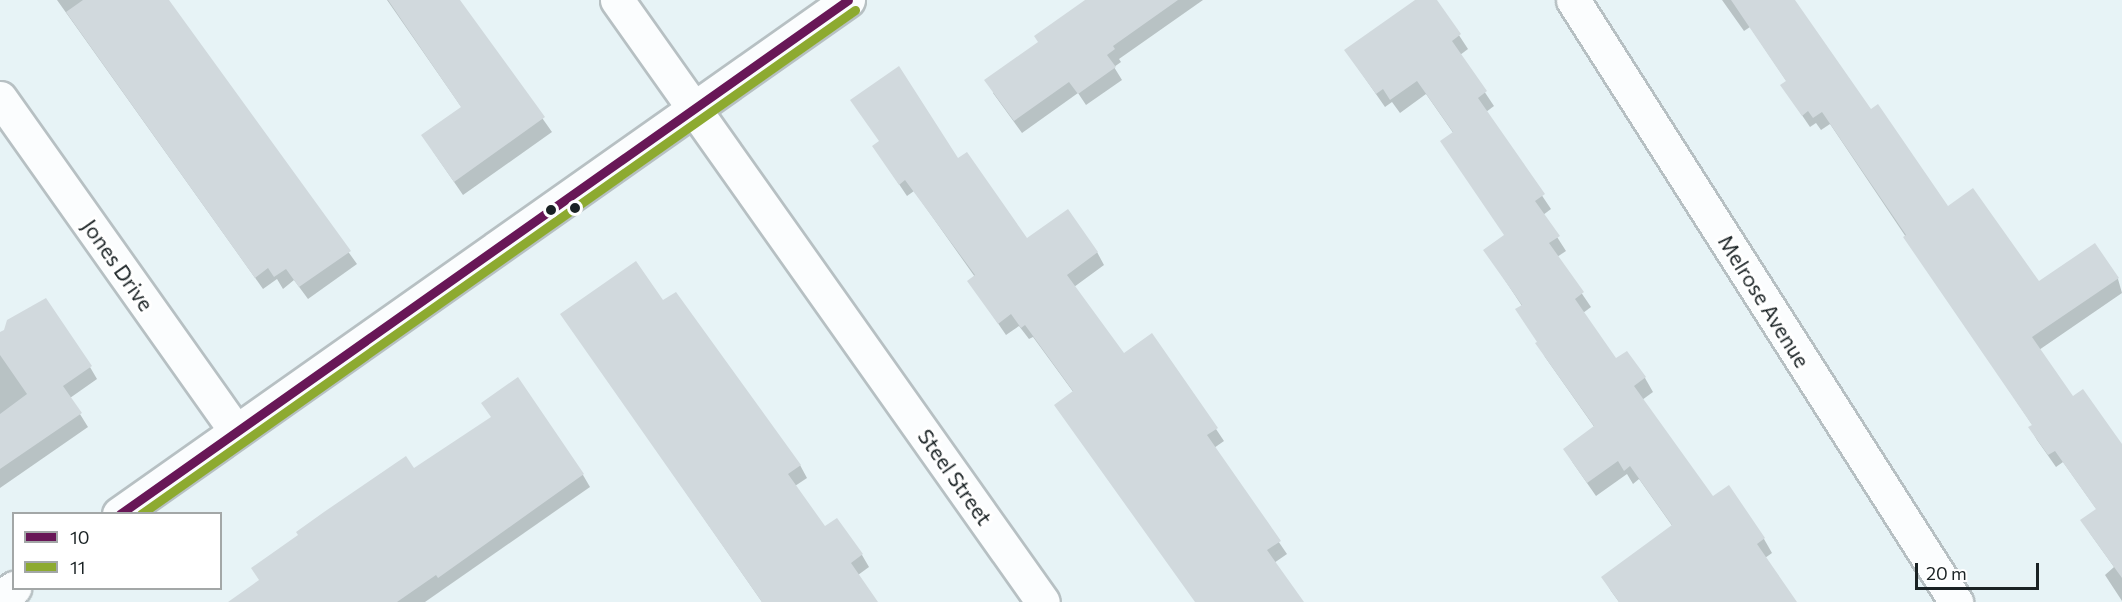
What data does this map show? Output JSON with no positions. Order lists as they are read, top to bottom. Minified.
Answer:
{"streets":{"street":["Jones Drive","Melrose Avenue","Steel Street"]},"lines":["transit line 10","transit line 11"],"legend":["10","11"],"scale_bar":"20 m"}
